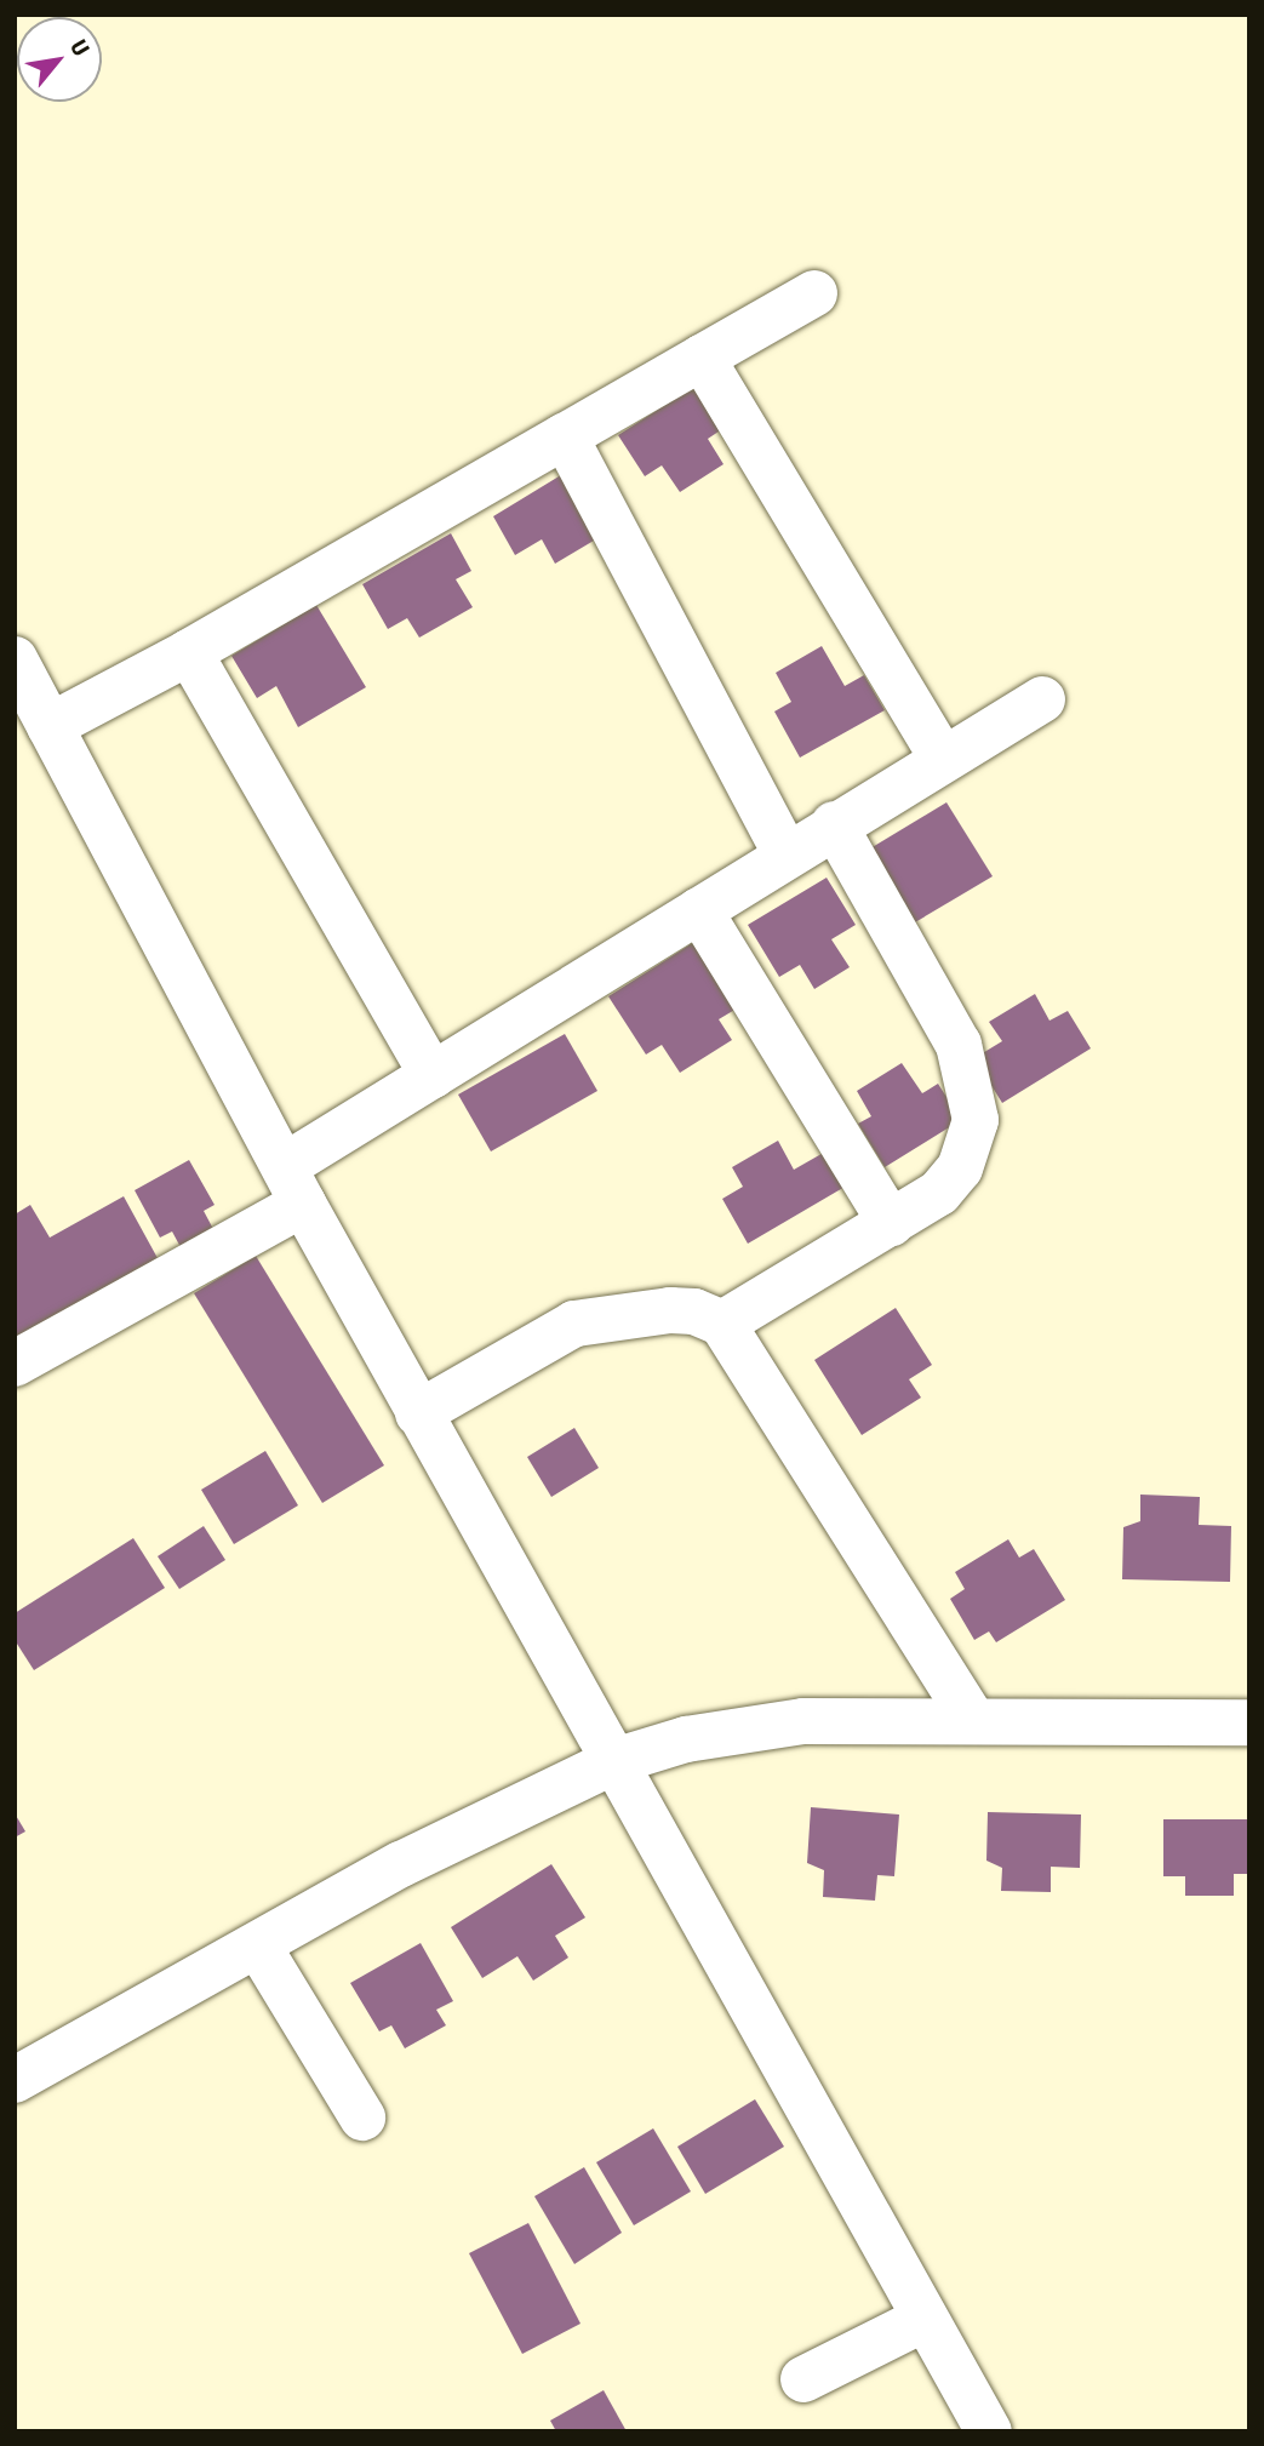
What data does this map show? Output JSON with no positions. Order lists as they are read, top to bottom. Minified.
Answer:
{"north":"top right"}
